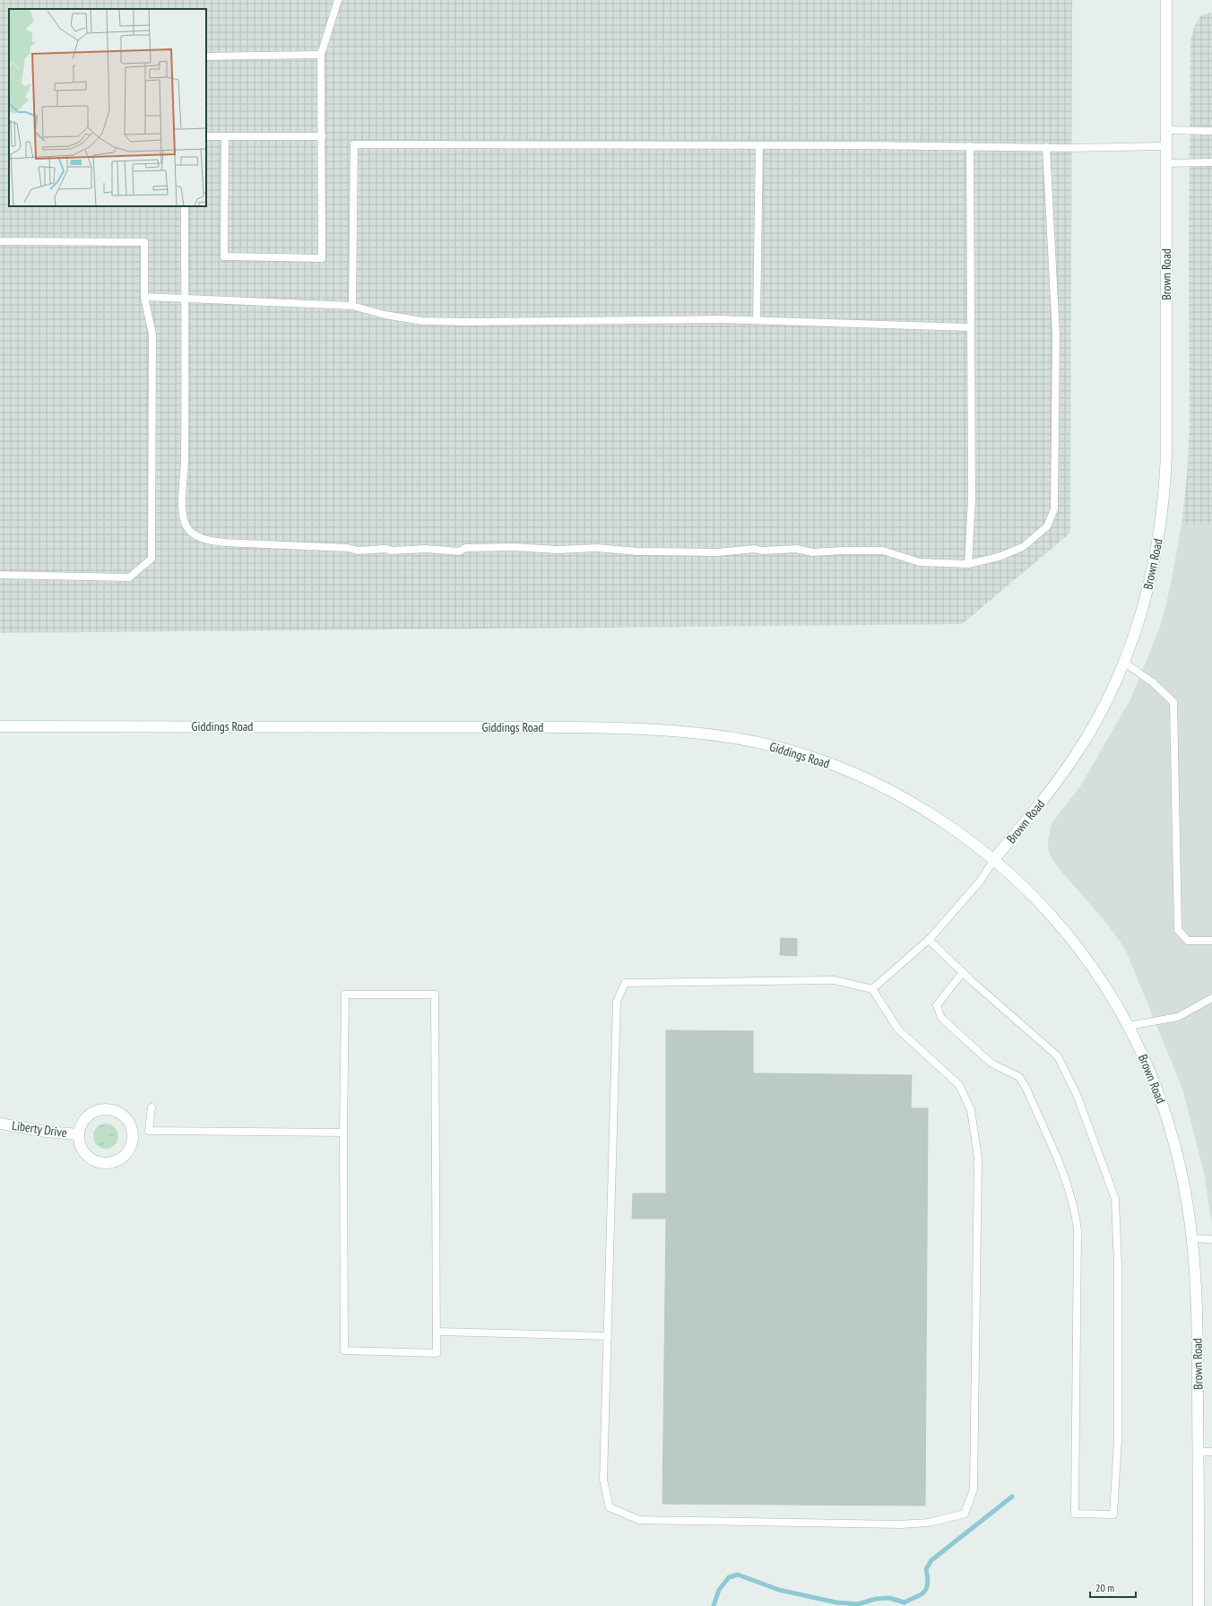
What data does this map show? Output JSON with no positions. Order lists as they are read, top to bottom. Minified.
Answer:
{"streets":{"main road":["Brown Road","Giddings Road","Liberty Drive"]},"crossings":[["Brown Road","Giddings Road"]],"scale_bar":"20 m"}
